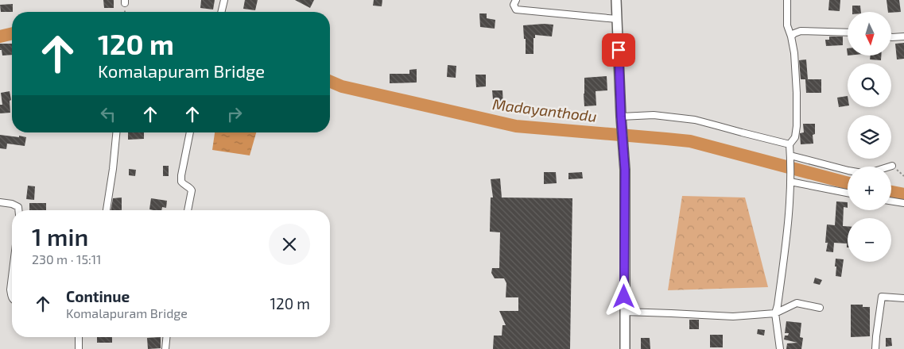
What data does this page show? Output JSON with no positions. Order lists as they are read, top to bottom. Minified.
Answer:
{"water":["Madayanthodu"],"north":"bottom","page":{"map_buttons":["+","−"],"turn":["120 m","Komalapuram Bridge"],"heading":["1 min","230 m · 15:11"],"list":[{"name":"Continue","note":"Komalapuram Bridge","value":"120 m"}]}}
